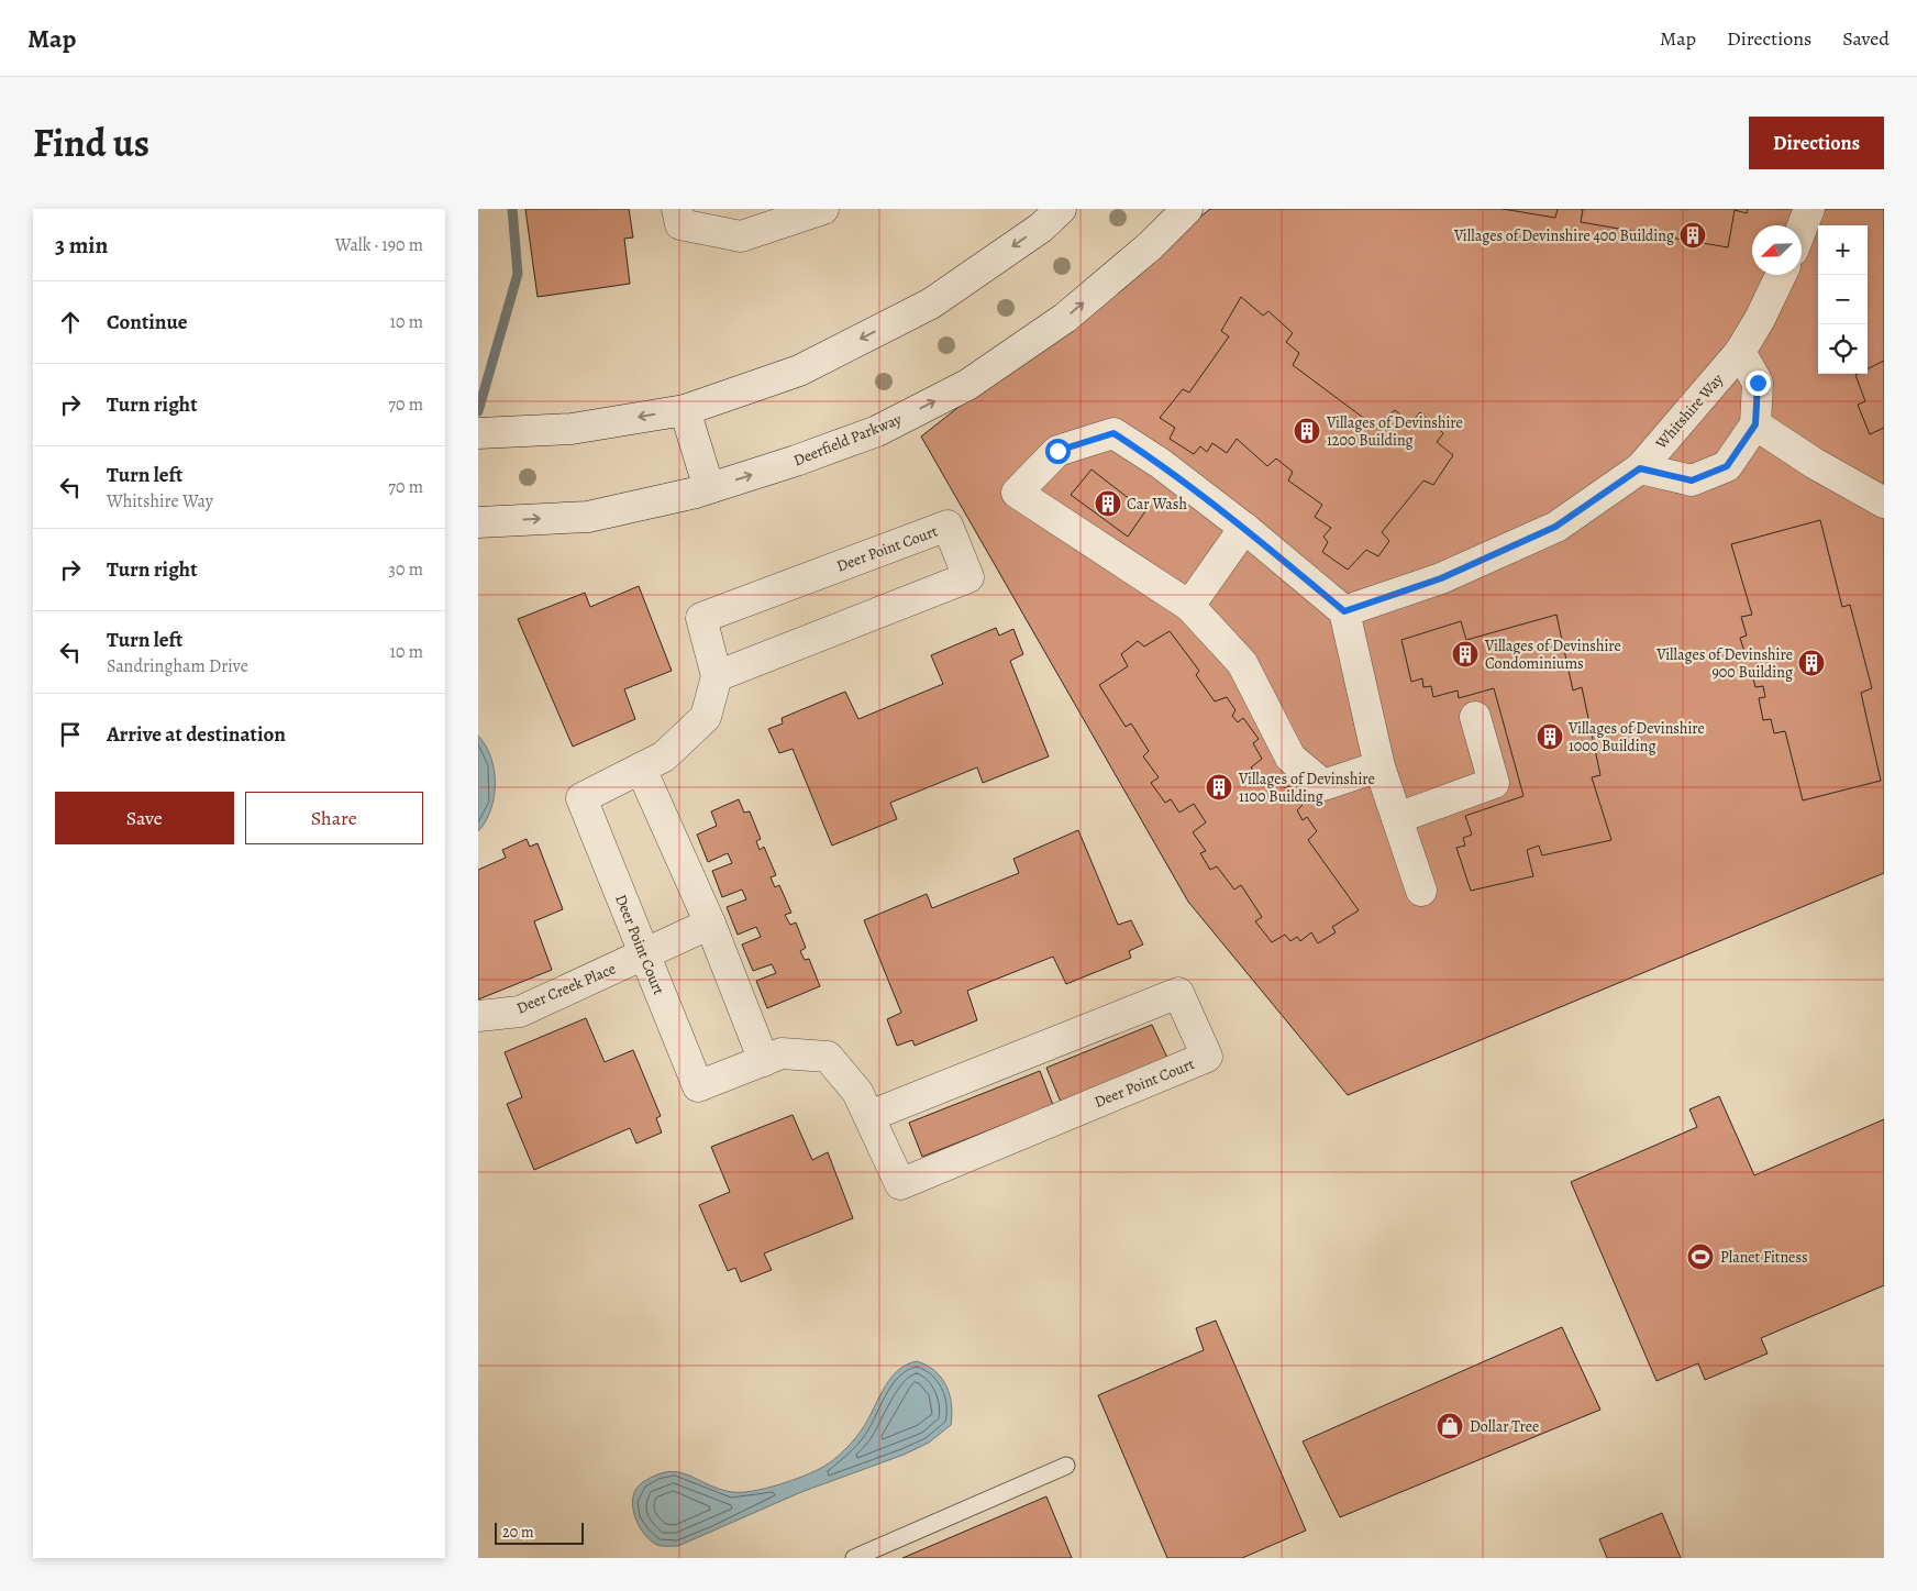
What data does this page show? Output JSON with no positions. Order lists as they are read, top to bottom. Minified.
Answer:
{"streets":{"street":["Whitshire Way","Deerfield Parkway","Deer Point Court","Deer Creek Place"]},"crossings":[["Deer Point Court","Deer Creek Place"]],"places":{"building":["Villages of Devinshire 400 Building","Villages of Devinshire 1200 Building","Car Wash","Villages of Devinshire Condominiums","Villages of Devinshire 900 Building","Villages of Devinshire 1000 Building","Villages of Devinshire 1100 Building"],"sports":["Planet Fitness"],"shop":["Dollar Tree"]},"scale_bar":"20 m","north":"bottom left","page":{"header":"Map","nav":["Map","Directions","Saved"],"title":"Find us","buttons":["Directions",["Save","Share"]],"heading":["3 min","Walk · 190 m"],"map_buttons":["+","−"],"list":[["Continue","10 m"],["Turn right","70 m"],["Turn left","Whitshire Way","70 m"],["Turn right","30 m"],["Turn left","Sandringham Drive","10 m"],"Arrive at destination"],"scale":"20 m"}}
